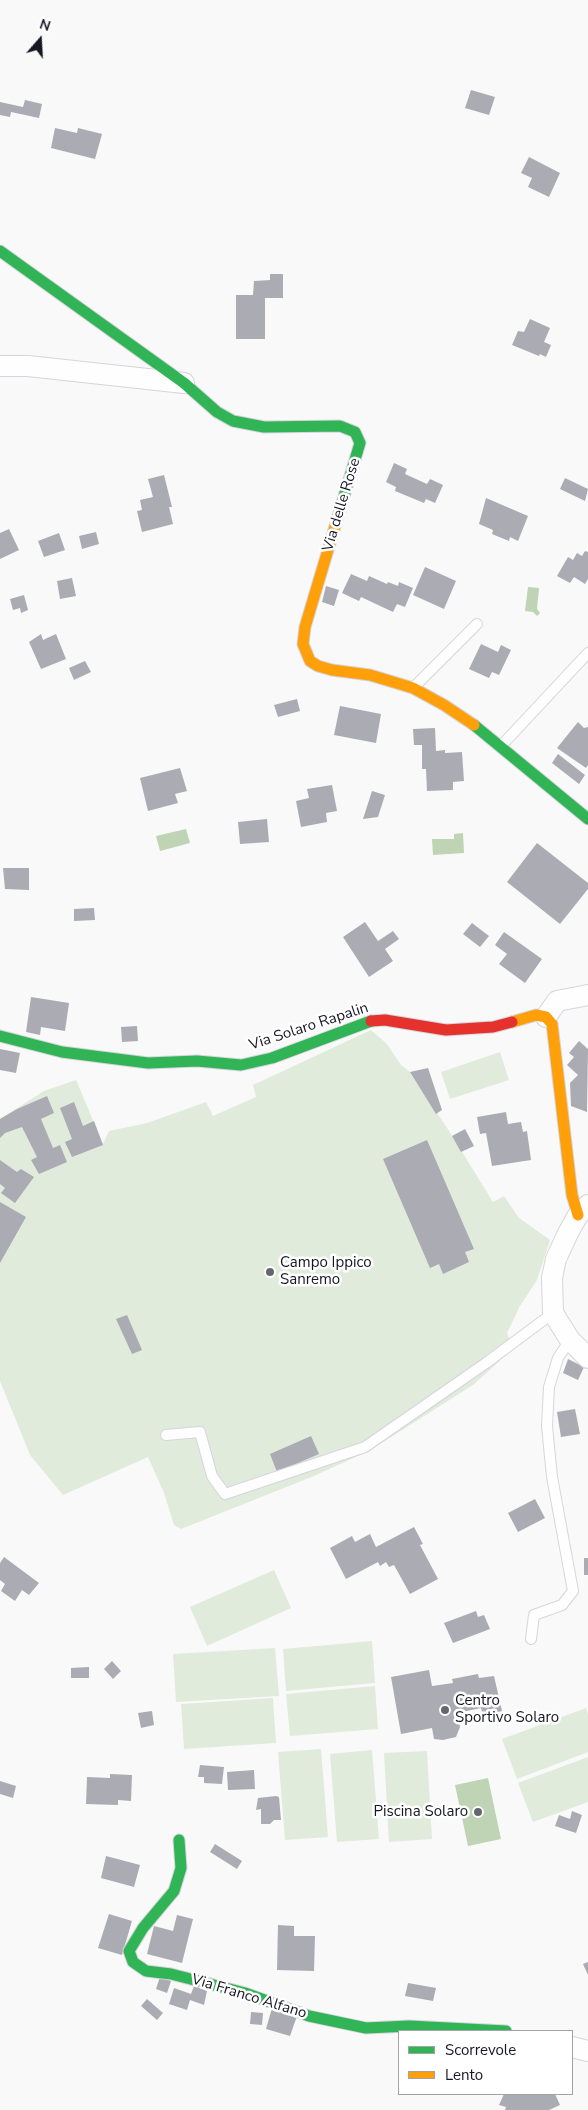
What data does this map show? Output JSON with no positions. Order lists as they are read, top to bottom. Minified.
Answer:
{"streets":{"street":["Via delle Rose","Via Solaro Rapalin","Via Franco Alfano"]},"places":["Campo Ippico Sanremo","Centro Sportivo Solaro","Piscina Solaro"],"legend":["Scorrevole","Lento"],"north":"top"}
